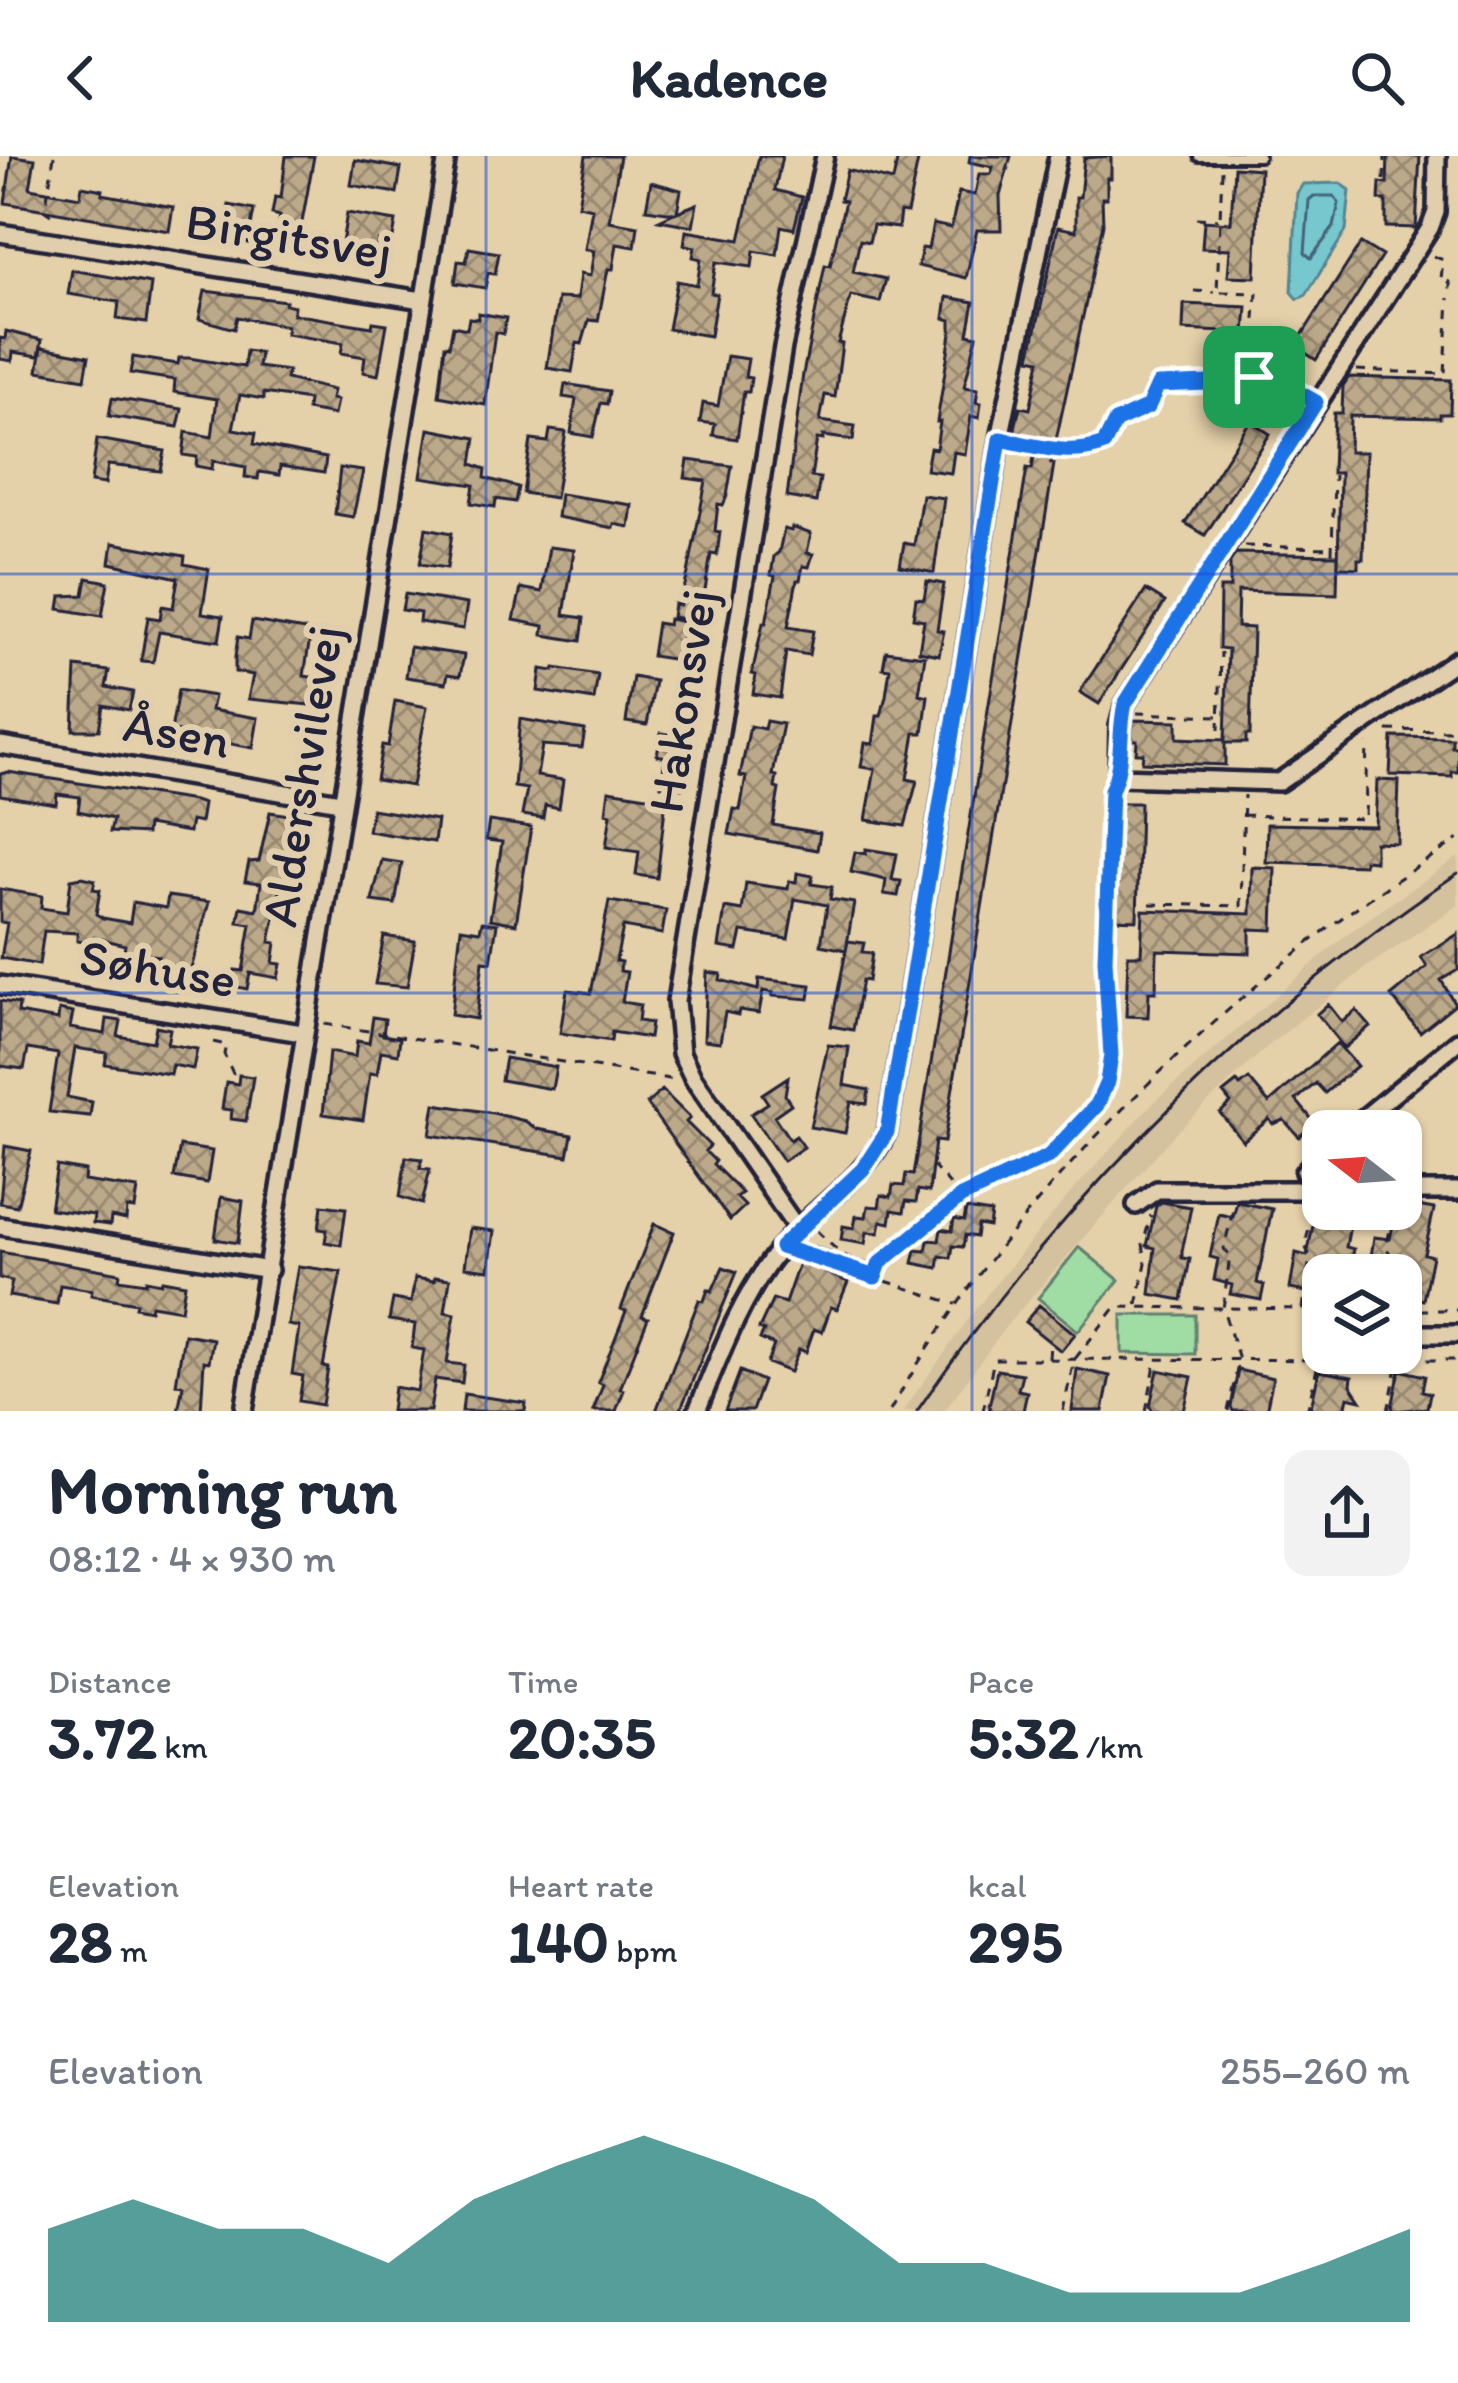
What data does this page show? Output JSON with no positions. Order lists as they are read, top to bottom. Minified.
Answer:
{"streets":{"street":["Birgitsvej","Hakonsvej","Åsen","Aldershvilevej","Søhuse"]},"crossings":[["Birgitsvej","Aldershvilevej"],["Åsen","Aldershvilevej"],["Aldershvilevej","Søhuse"]],"north":"left","page":{"header":"Kadence","heading":["Morning run","08:12 · 4 × 930 m"],"stats":[["Distance","3.72 km"],["Time","20:35"],["Pace","5:32 /km"],["Elevation","28 m"],["Heart rate","140 bpm"],["kcal","295"]],"chart":["Elevation","255–260 m"]}}
